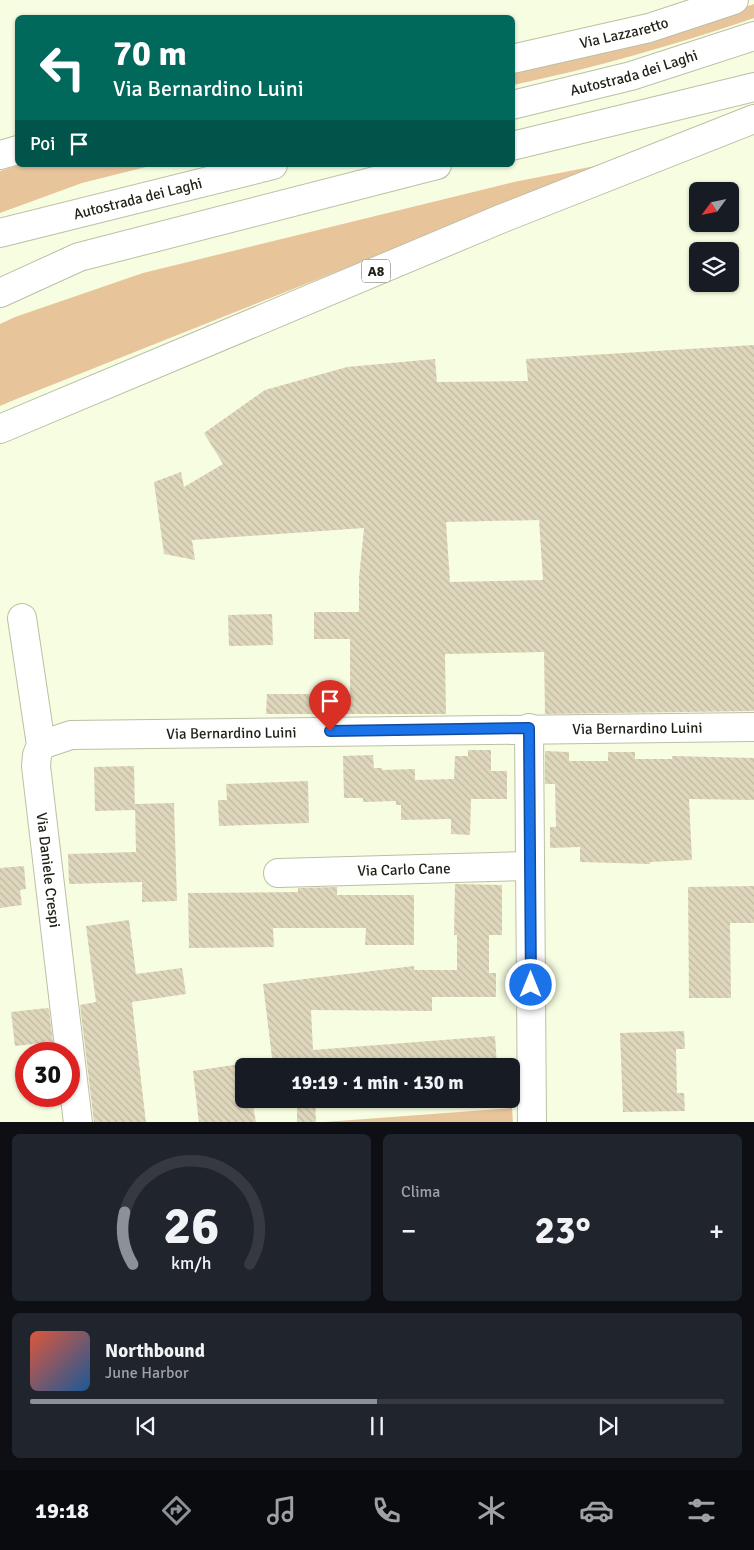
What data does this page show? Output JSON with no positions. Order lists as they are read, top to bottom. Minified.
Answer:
{"streets":{"main road":["Via Lazzaretto","Autostrada dei Laghi","A8","Via Bernardino Luini","Via Daniele Crespi","Via Carlo Cane"]},"crossings":[["Via Bernardino Luini","Via Daniele Crespi"]],"north":"bottom left","page":{"turn":["70 m","Via Bernardino Luini"],"then":"Poi","limit":"30","trip":"19:19 · 1 min · 130 m","tile":"Clima","heat":["−","23°","+"],"song":["Northbound","June Harbor"],"tabs":"19:18","gauge":["26","km/h"]}}
